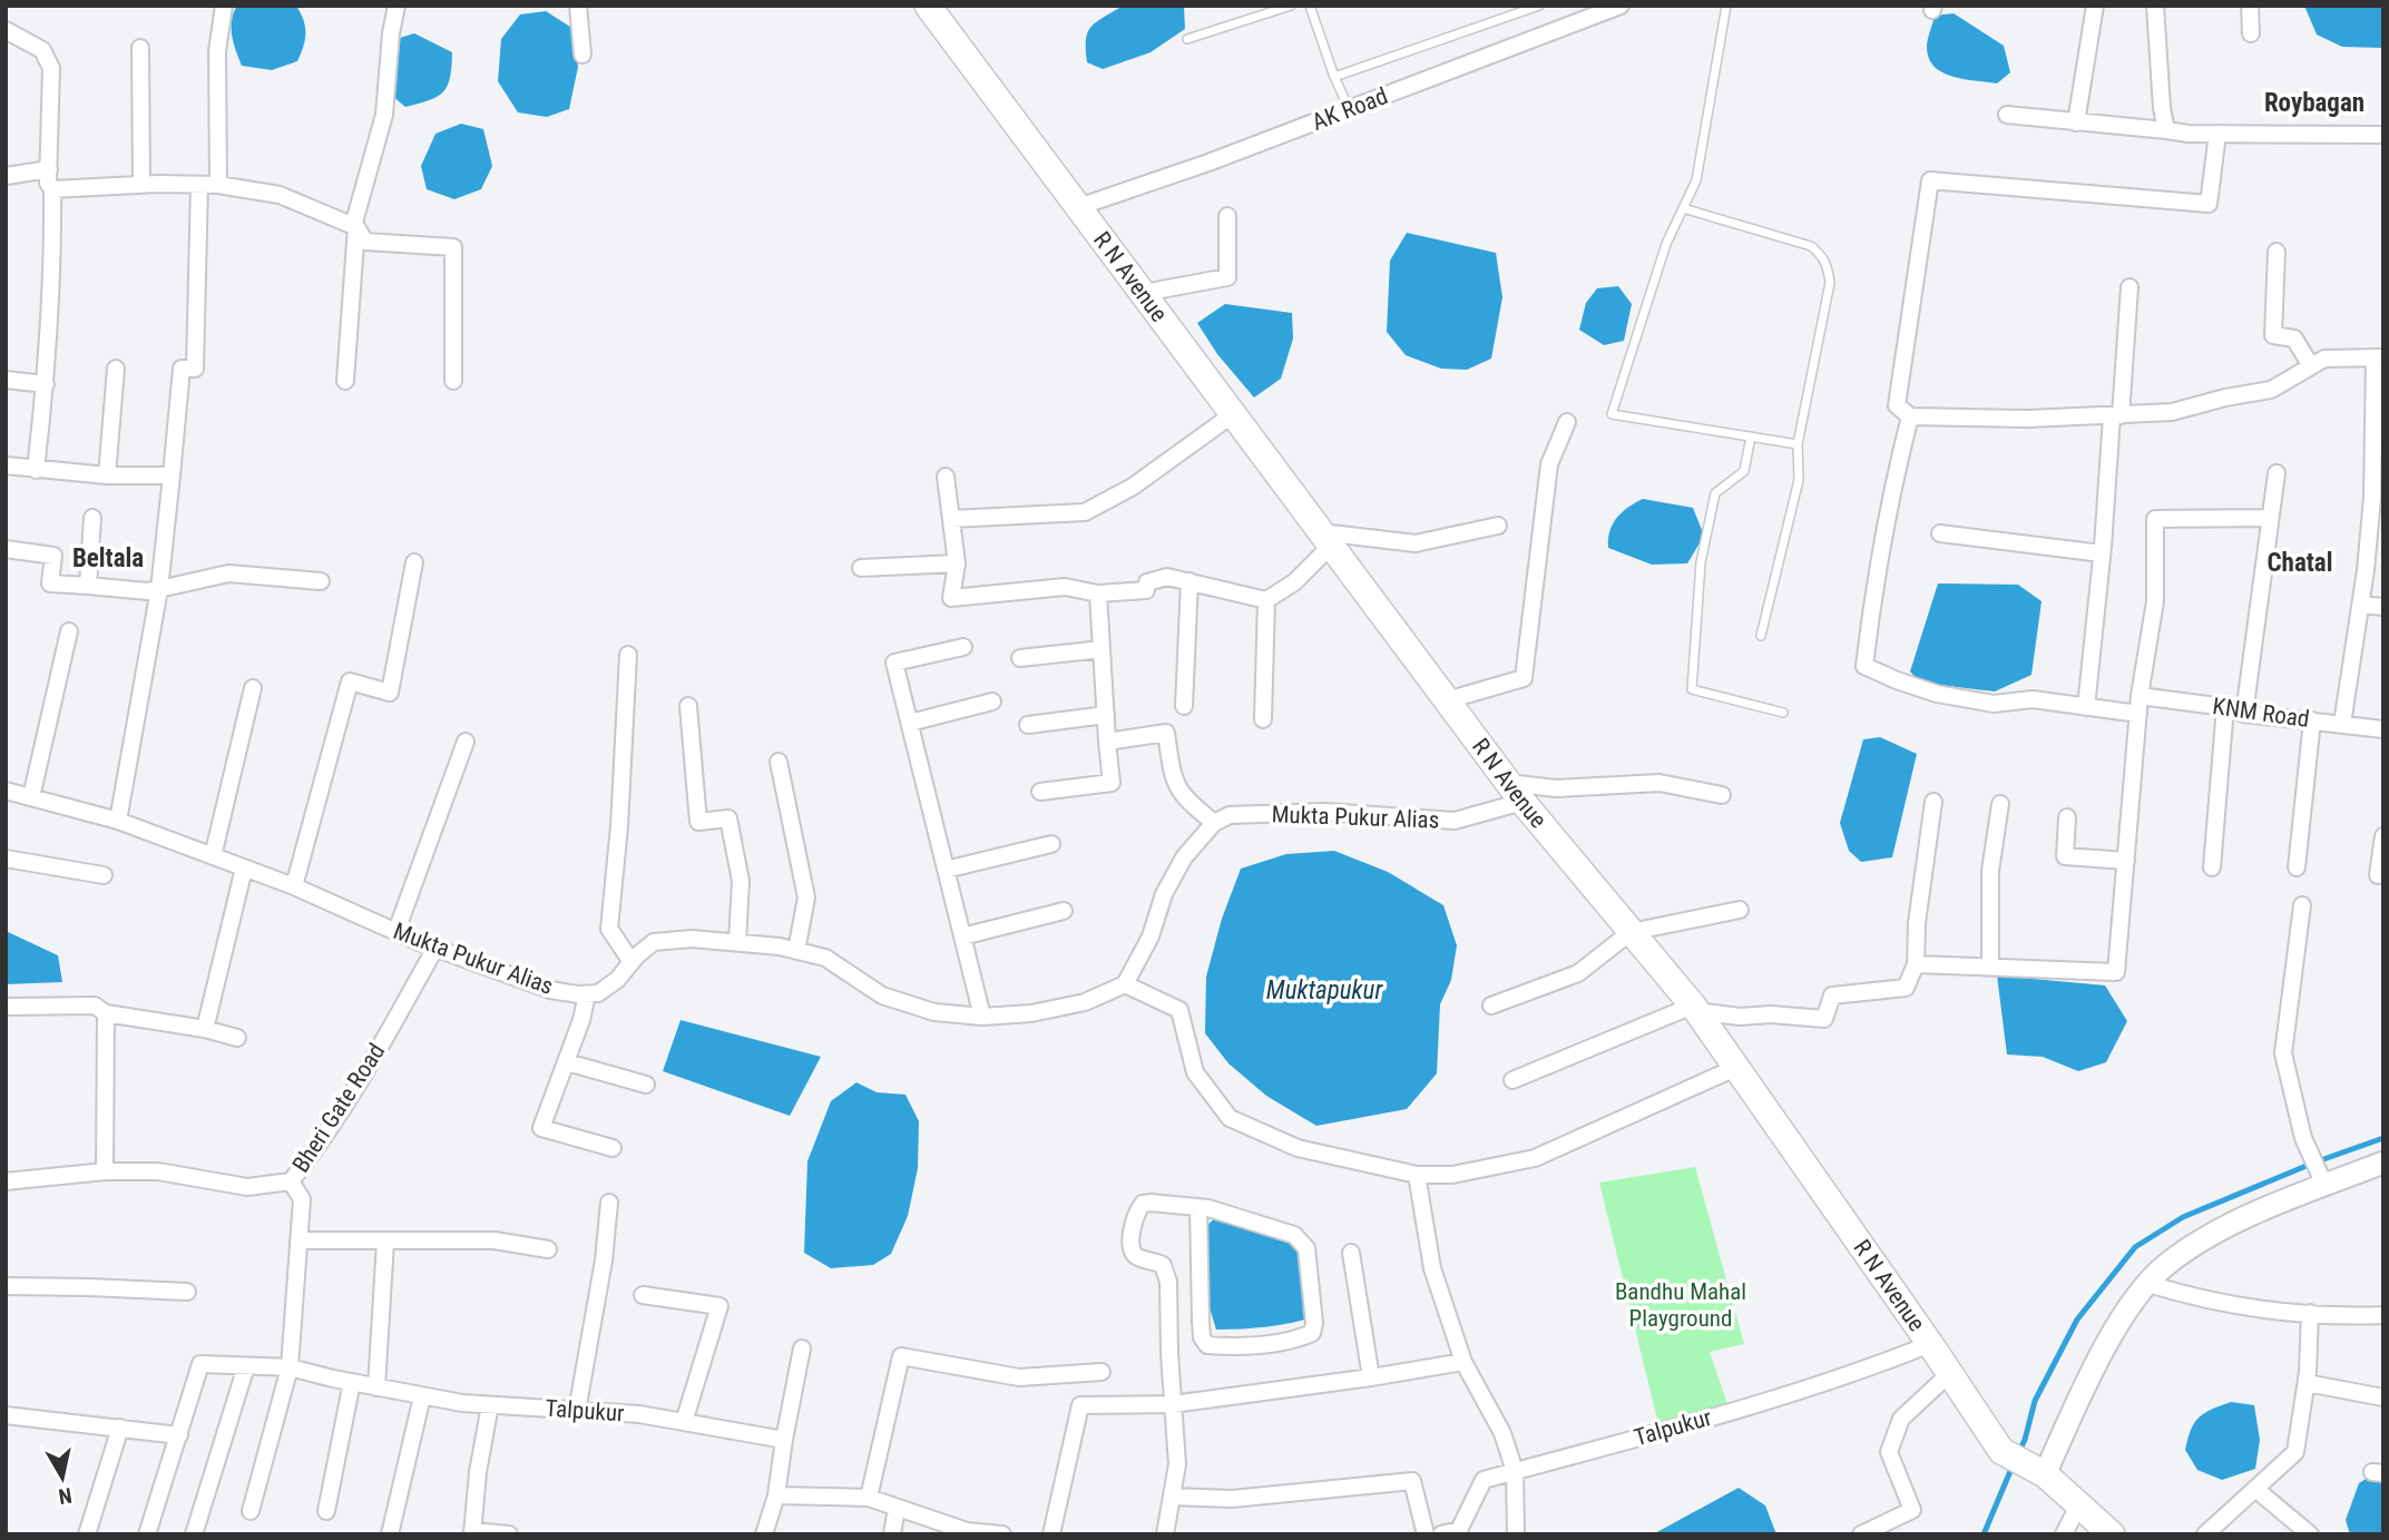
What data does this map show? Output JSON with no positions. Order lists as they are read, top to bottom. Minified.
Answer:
{"streets":{"main road":["R N Avenue"],"street":["AK Road","KNM Road","Mukta Pukur Alias","Bheri Gate Road","Talpukur"]},"crossings":[["AK Road","R N Avenue"],["R N Avenue","Mukta Pukur Alias"],["R N Avenue","Talpukur"],["Mukta Pukur Alias","Bheri Gate Road"]],"districts":["Roybagan","Beltala","Chatal"],"water":["Muktapukur"],"parks":["Bandhu Mahal Playground"],"north":"bottom"}
